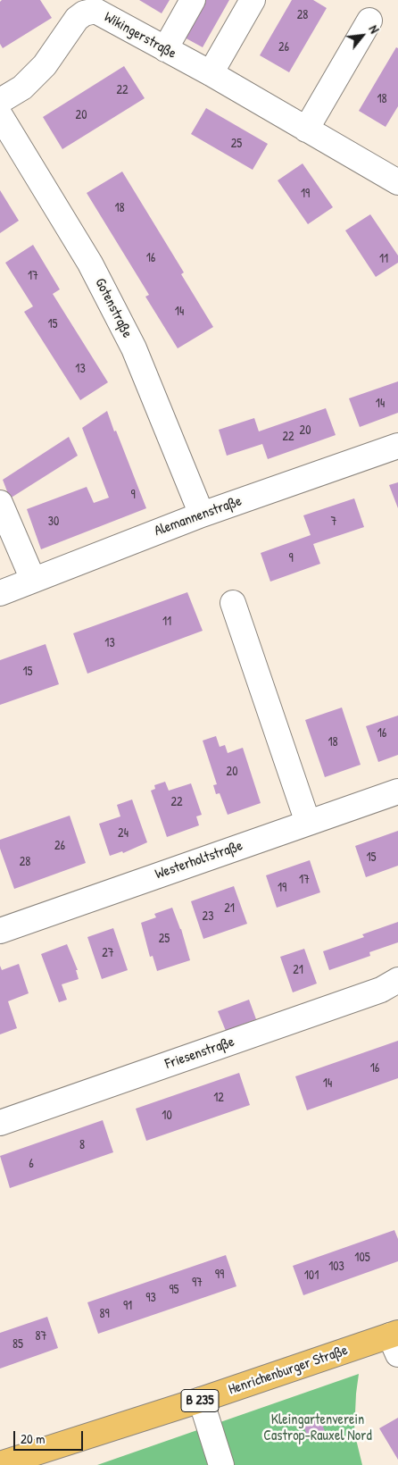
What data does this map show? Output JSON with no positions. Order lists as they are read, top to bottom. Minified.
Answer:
{"streets":{"main road":["Henrichenburger Straße","B 235"],"street":["Wikingerstraße","Gotenstraße","Alemannenstraße","Westerholtstraße","Friesenstraße"]},"crossings":[["Gotenstraße","Alemannenstraße"]],"parks":["Kleingartenverein Castrop-Rauxel Nord"],"house_numbers":["28","26","22","18","20","25","19","18","16","11","17","14","15","13","14","20","22","9","30","7","9","11","13","15","16","18","20","22","24","26","15","28","17","19","21","23","25","27","21","16","14","12","10","8","6","105","103","99","101","97","95","93","91","89","87","85"],"scale_bar":"20 m","north":"top right"}
